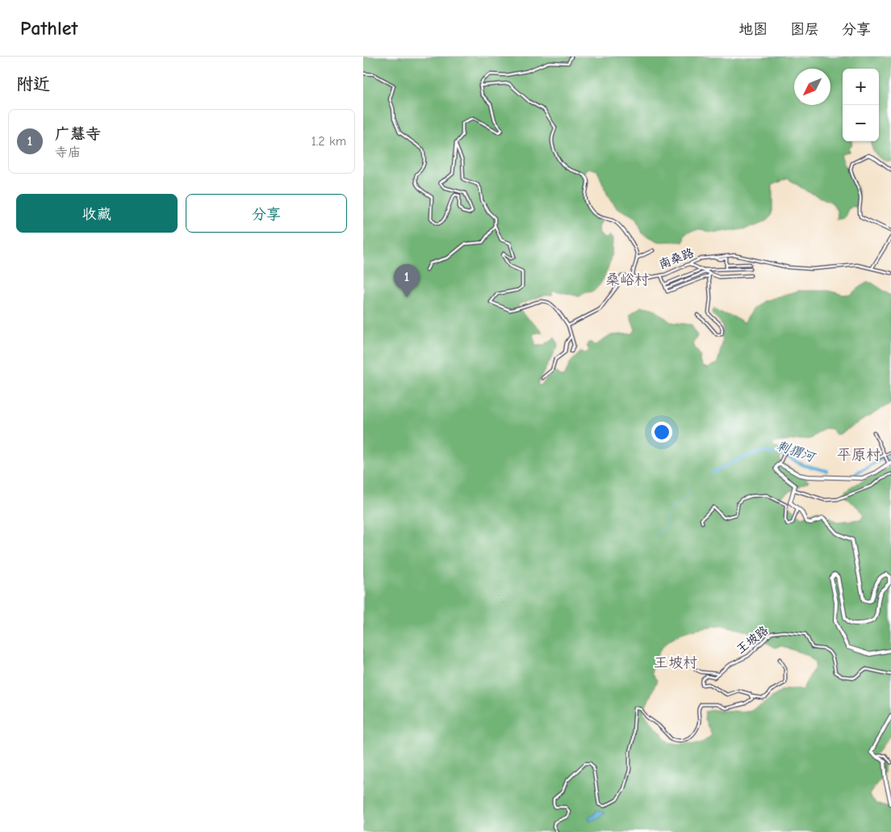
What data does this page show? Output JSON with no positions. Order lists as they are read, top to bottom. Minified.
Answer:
{"streets":{"street":["南桑路","王坡路"]},"districts":["桑峪村","平原村","王坡村"],"water":["刺猬河"],"north":"bottom left","page":{"header":"Pathlet","nav":["地图","图层","分享"],"heading":"附近","map_buttons":["+","−"],"list":[{"mark":"1","name":"广慧寺","note":"寺庙","value":"1.2 km"}],"buttons":["收藏","分享"],"pins":"1"}}
